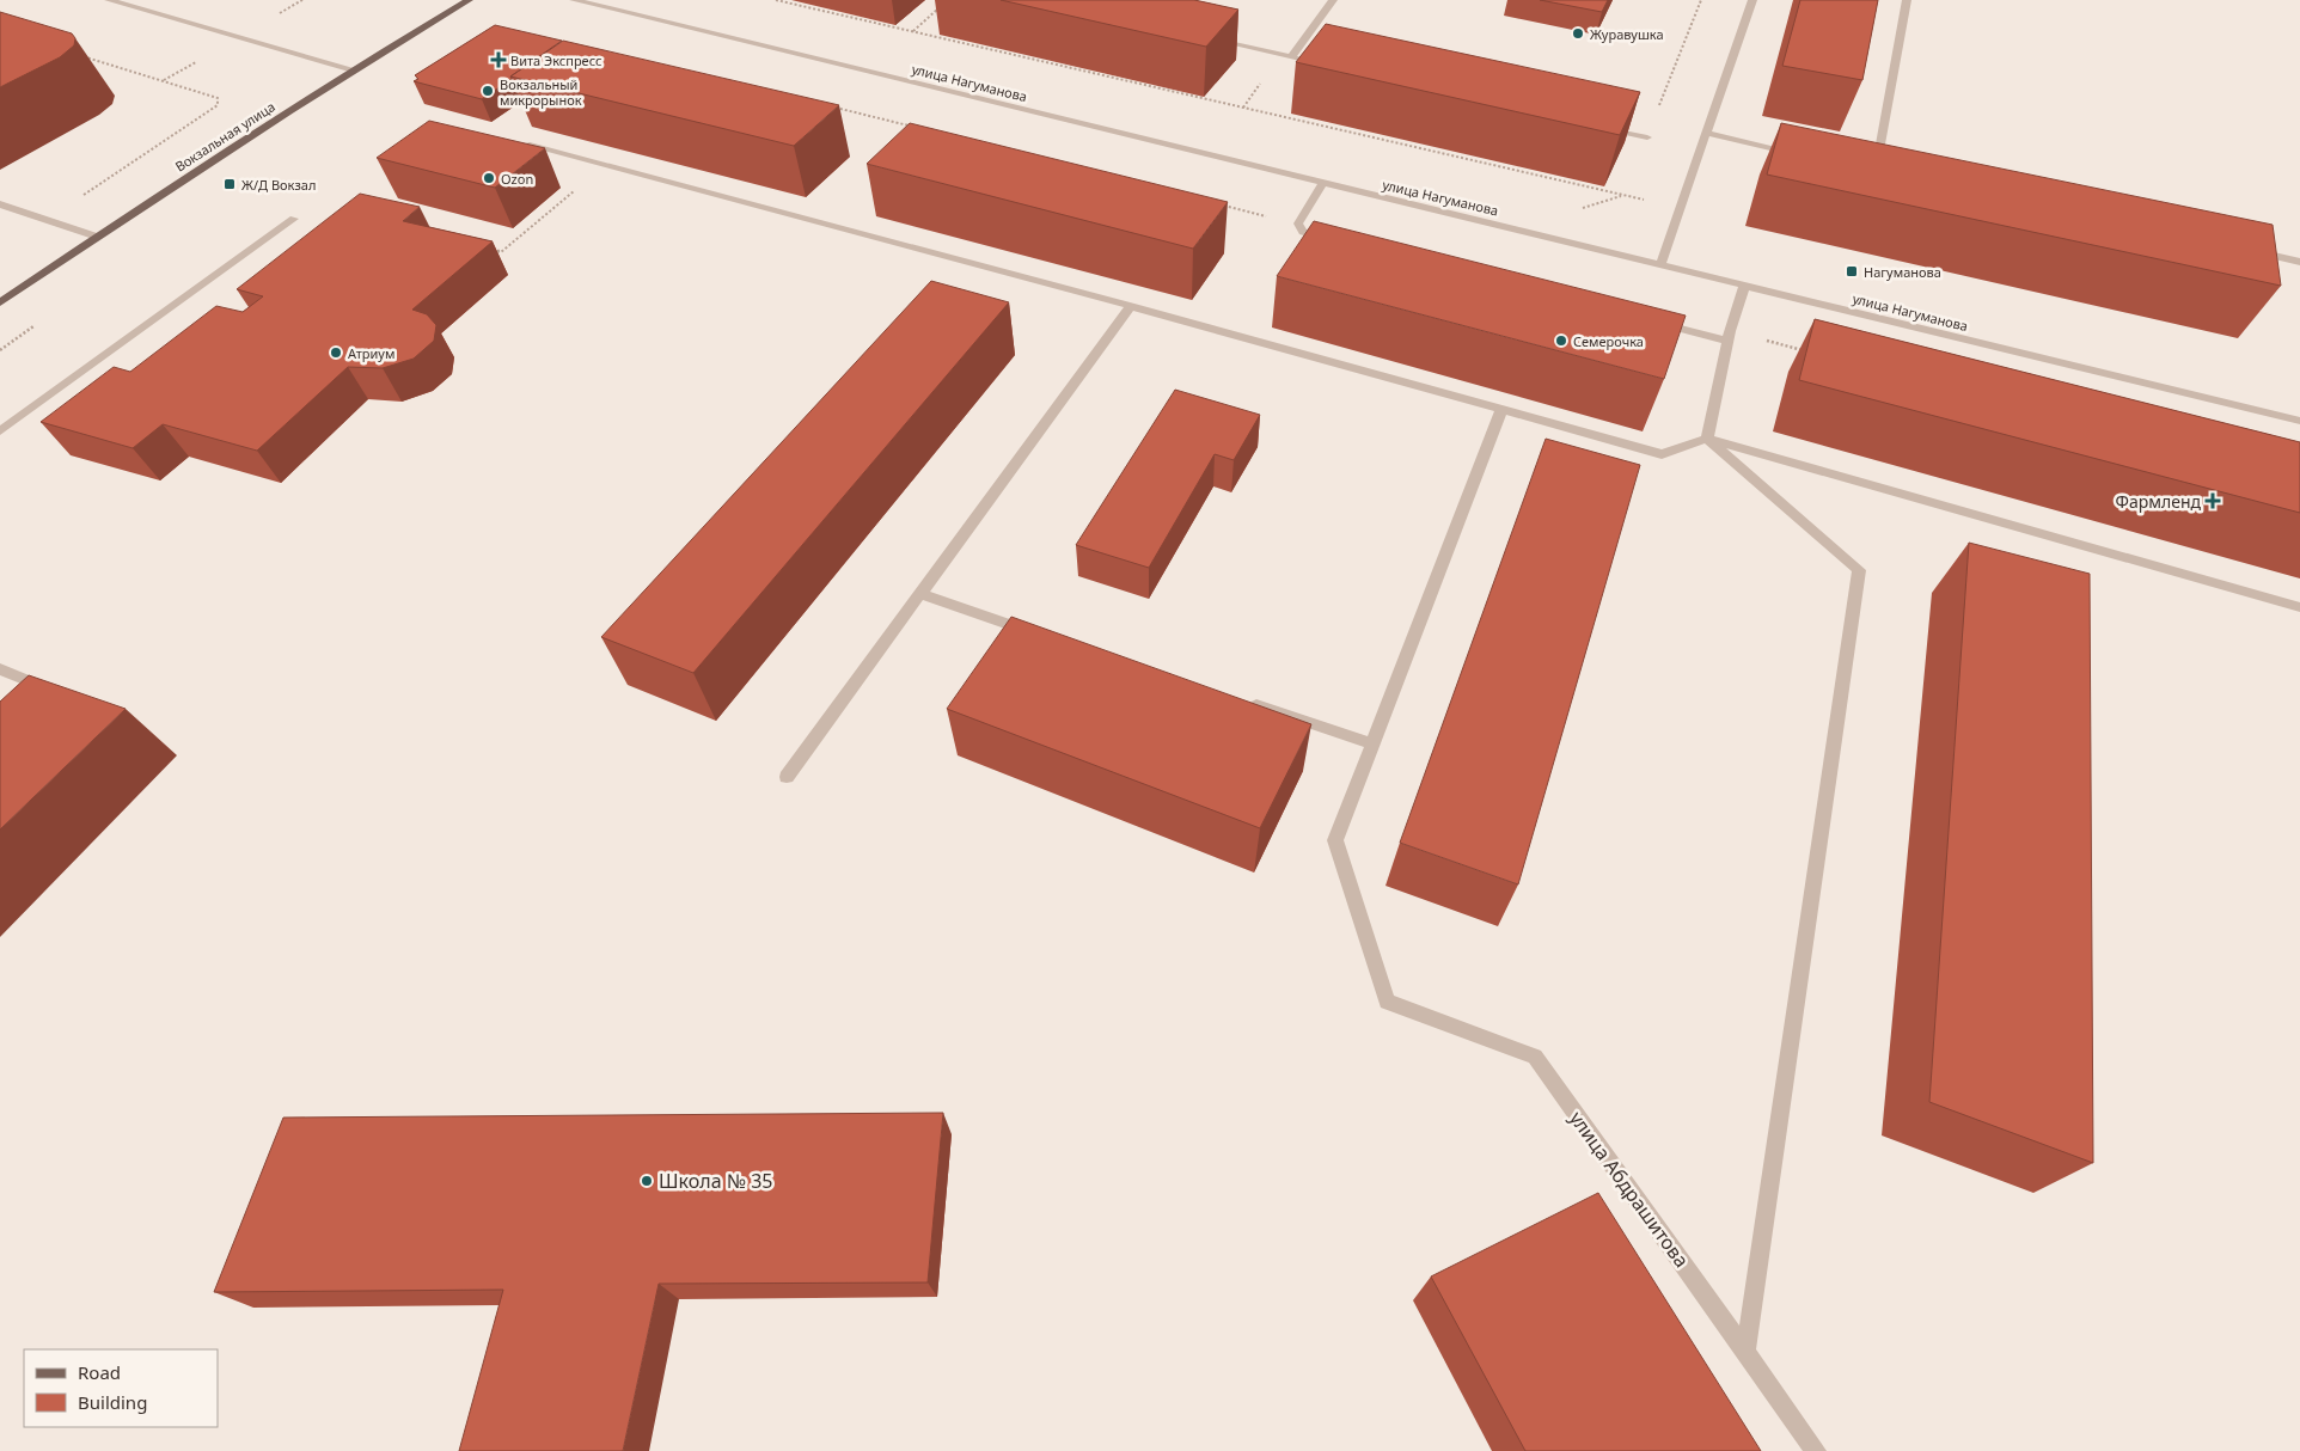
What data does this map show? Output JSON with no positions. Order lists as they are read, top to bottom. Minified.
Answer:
{"streets":{"main road":["Вокзальная улица"],"street":["улица Нагуманова","улица Абдрашитова"]},"places":{"other":["Журавушка","Вокзальный микрорынок","Ozon","Семерочка","Атриум","Школа № 35"],"health":["Вита Экспресс","Фармленд"],"transit":["Ж/Д Вокзал","Нагуманова"]},"legend":["Road","Building"]}
